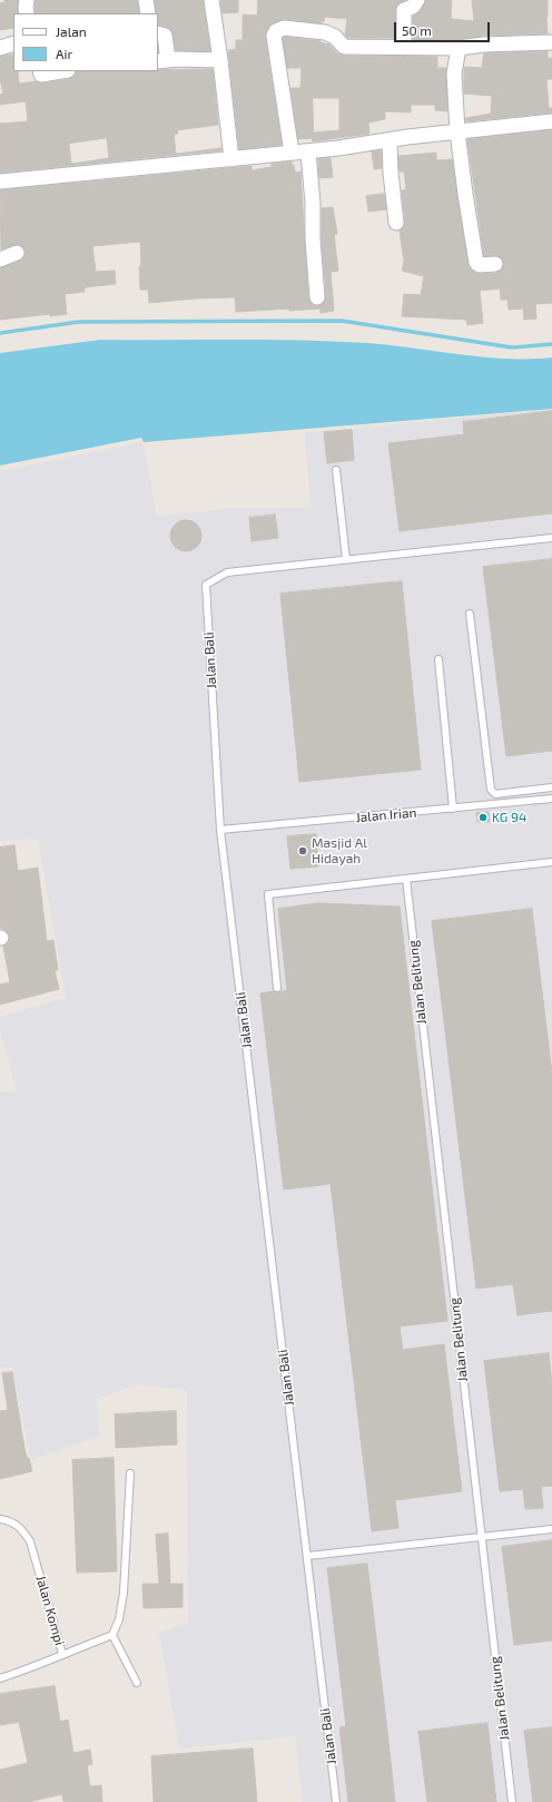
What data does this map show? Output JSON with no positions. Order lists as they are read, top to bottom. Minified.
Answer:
{"streets":{"lane":["Jalan Bali","Jalan Irian","Jalan Belitung","Jalan Kompi"]},"crossings":[["Jalan Bali","Jalan Irian"]],"places":["KG 94","Masjid Al Hidayah"],"legend":["Jalan","Air"],"scale_bar":"50 m"}
